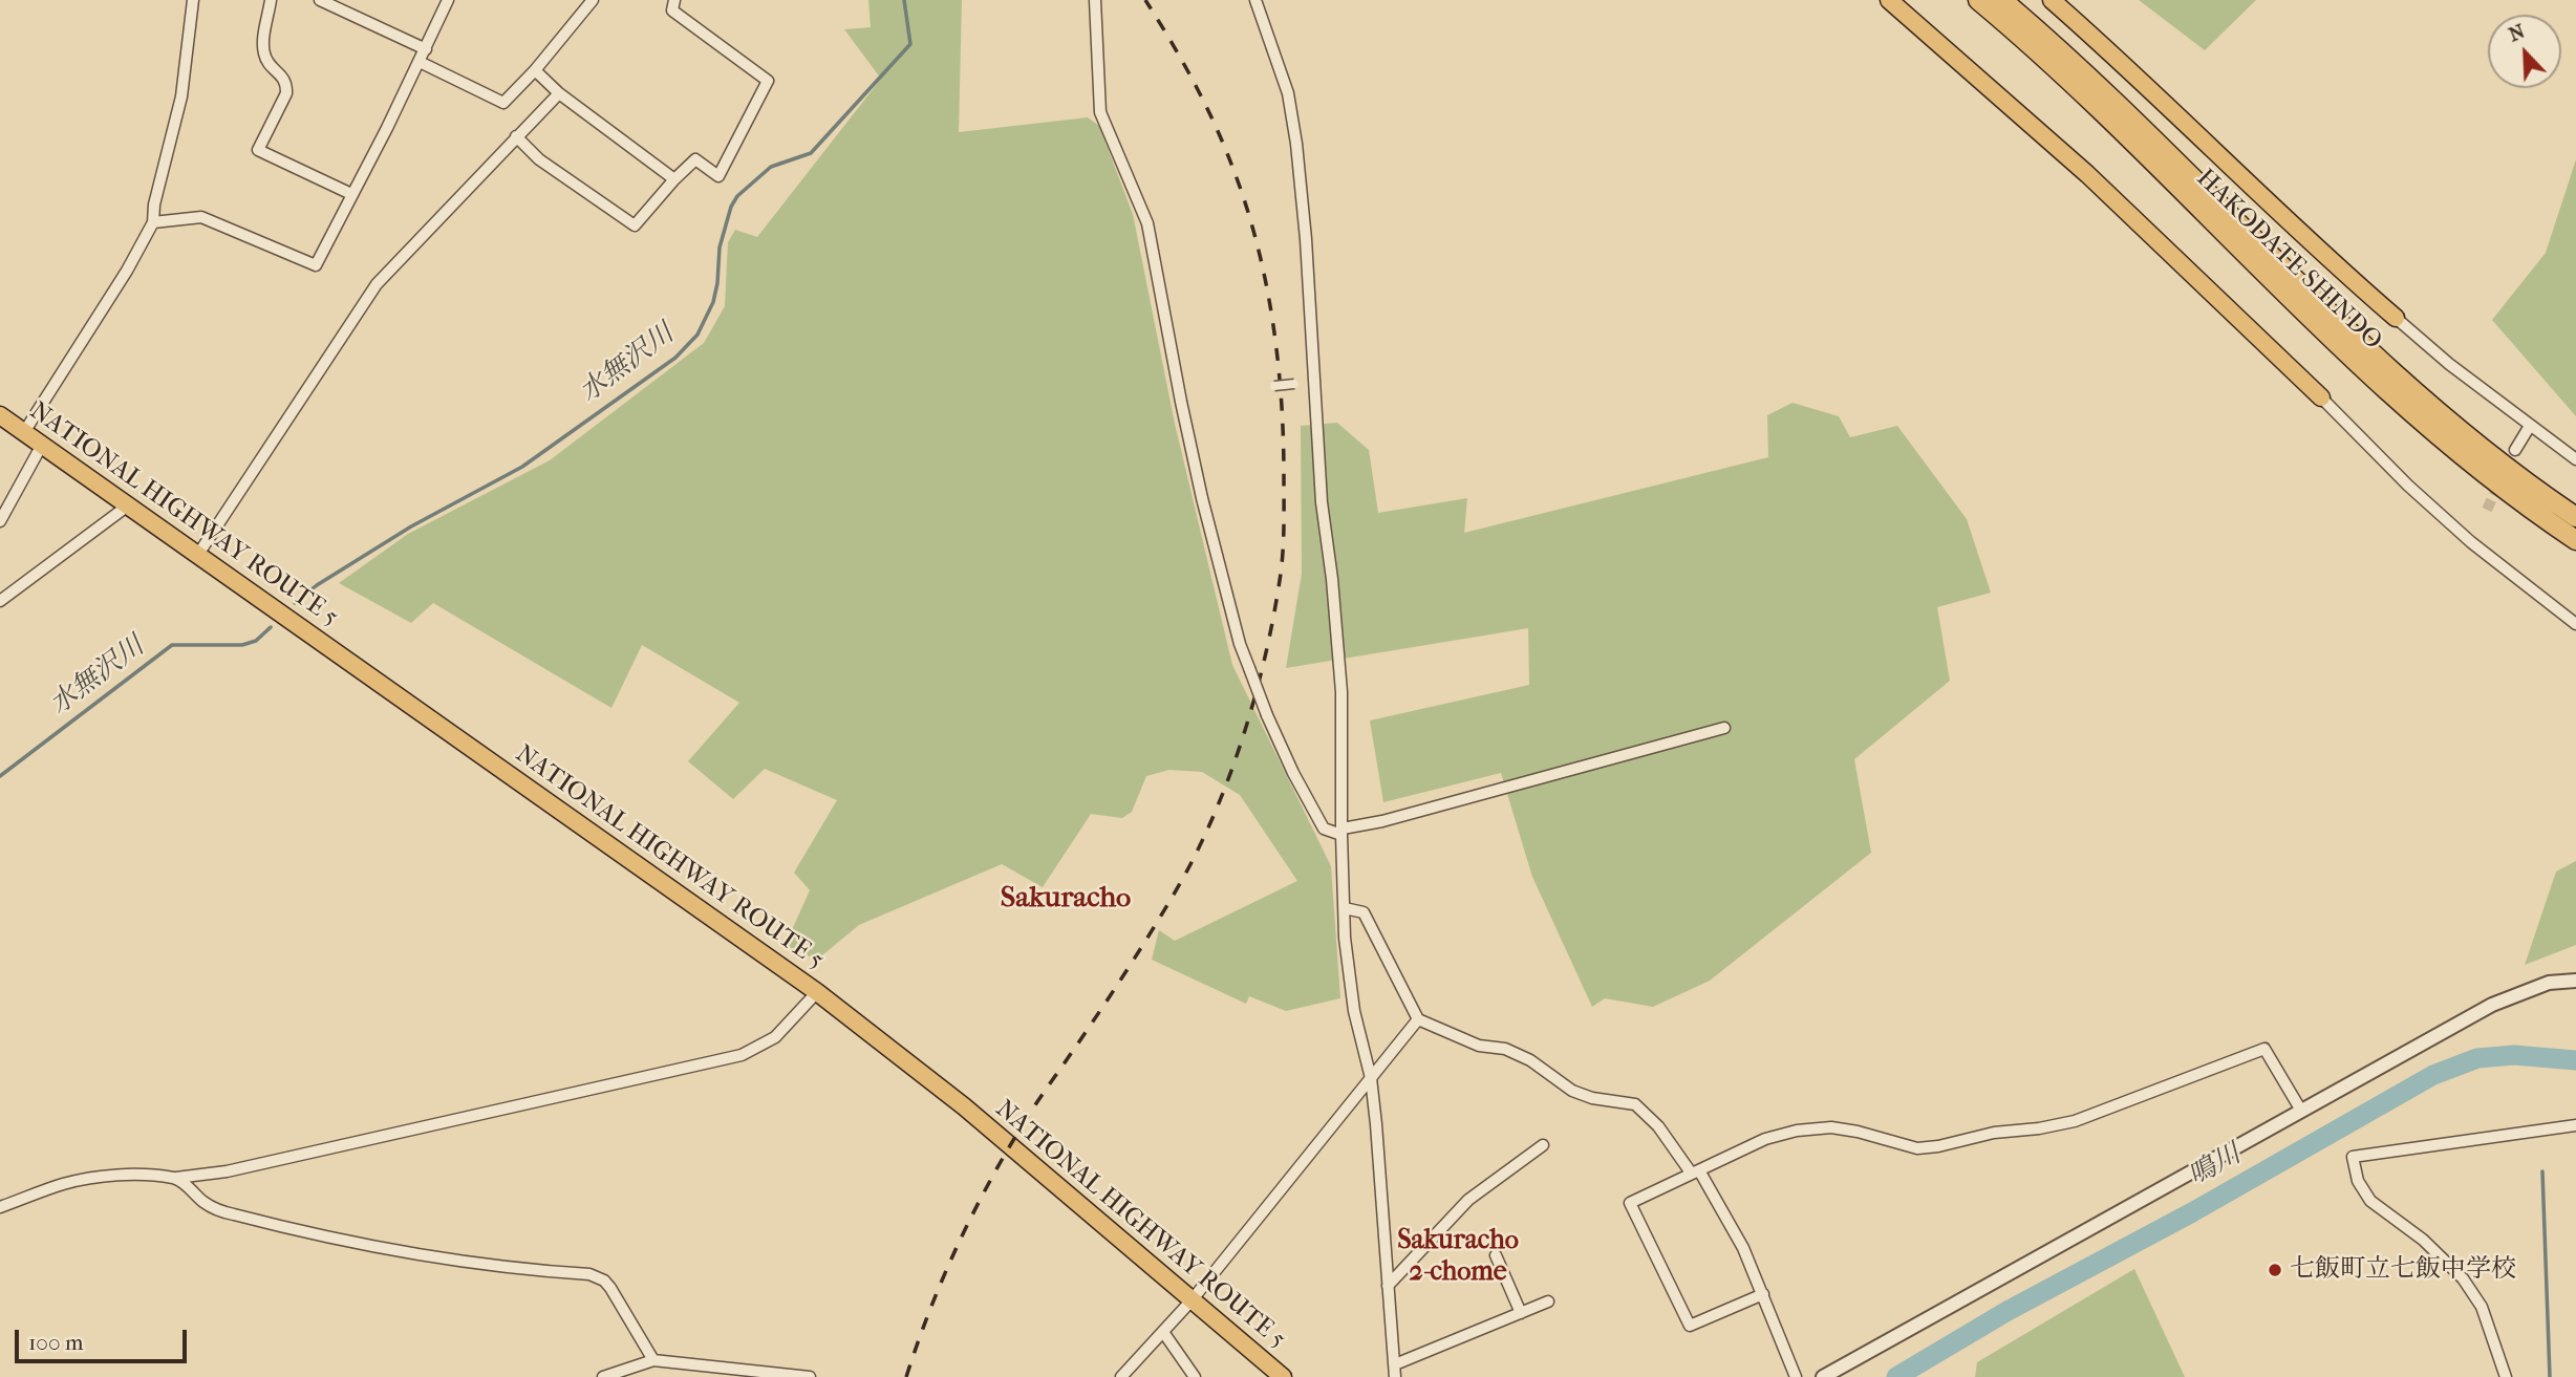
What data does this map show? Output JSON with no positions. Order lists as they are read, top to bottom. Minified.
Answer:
{"streets":{"highway":["HAKODATE SHINDO","NATIONAL HIGHWAY ROUTE 5"]},"districts":["Sakuracho","Sakuracho 2-chome"],"water":["水無沢川","鳴川"],"places":["七飯町立七飯中学校"],"scale_bar":"100 m","north":"top left"}
